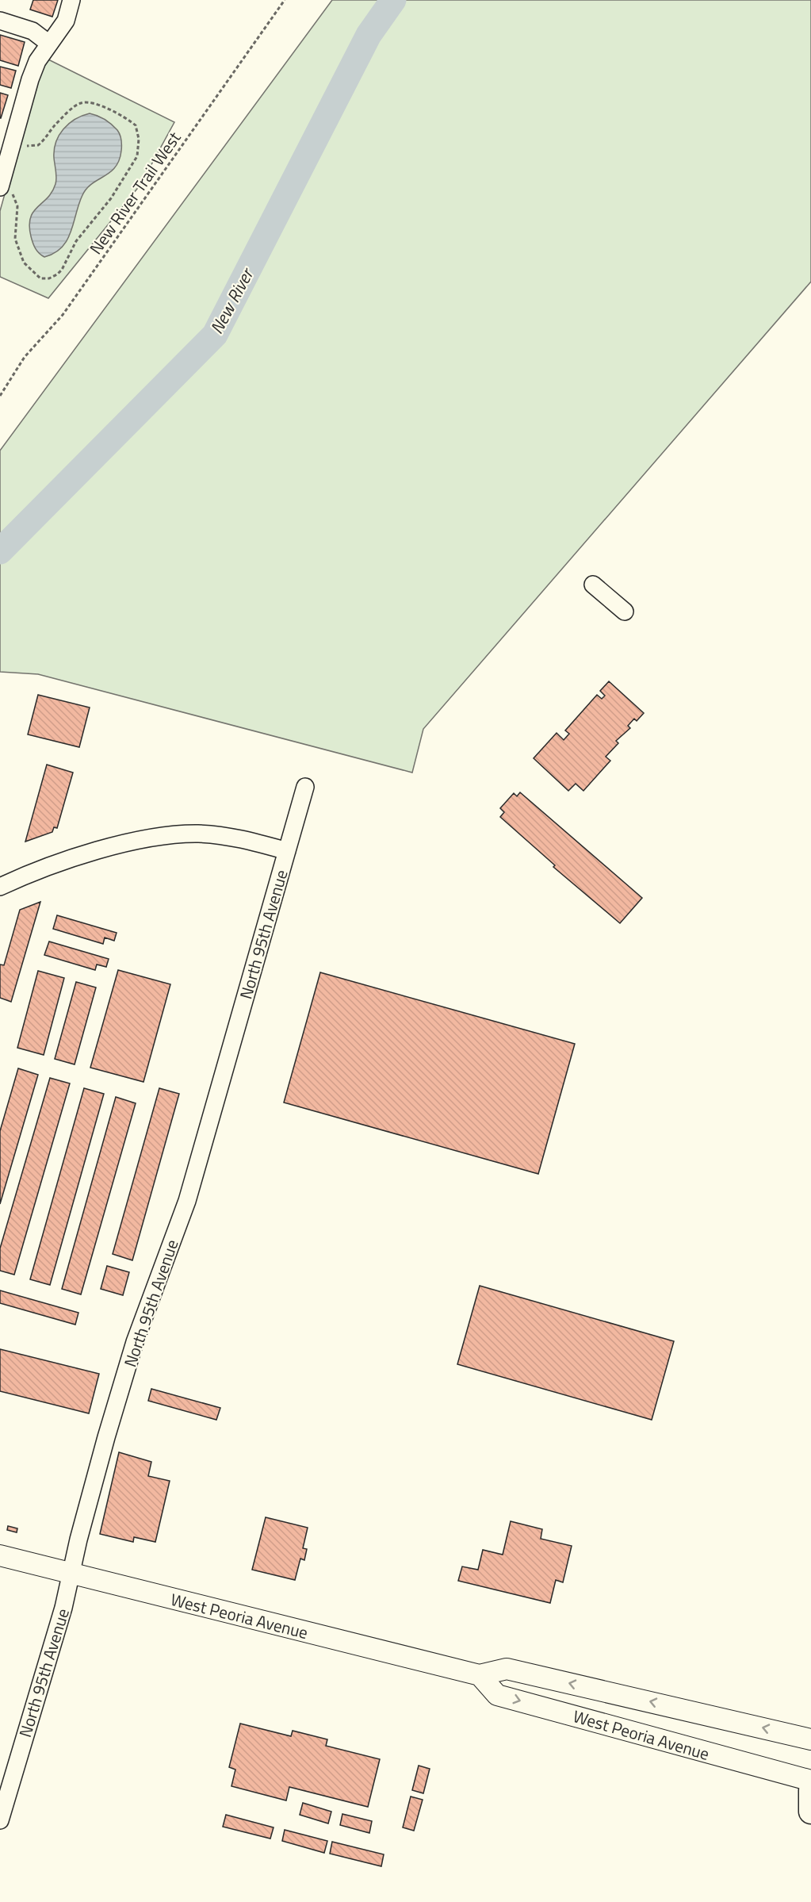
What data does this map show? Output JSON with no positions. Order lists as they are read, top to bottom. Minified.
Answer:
{"streets":{"main road":["West Peoria Avenue"],"street":["North 95th Avenue"],"path":["New River Trail West"]},"crossings":[["North 95th Avenue","West Peoria Avenue"]],"water":["New River"]}
